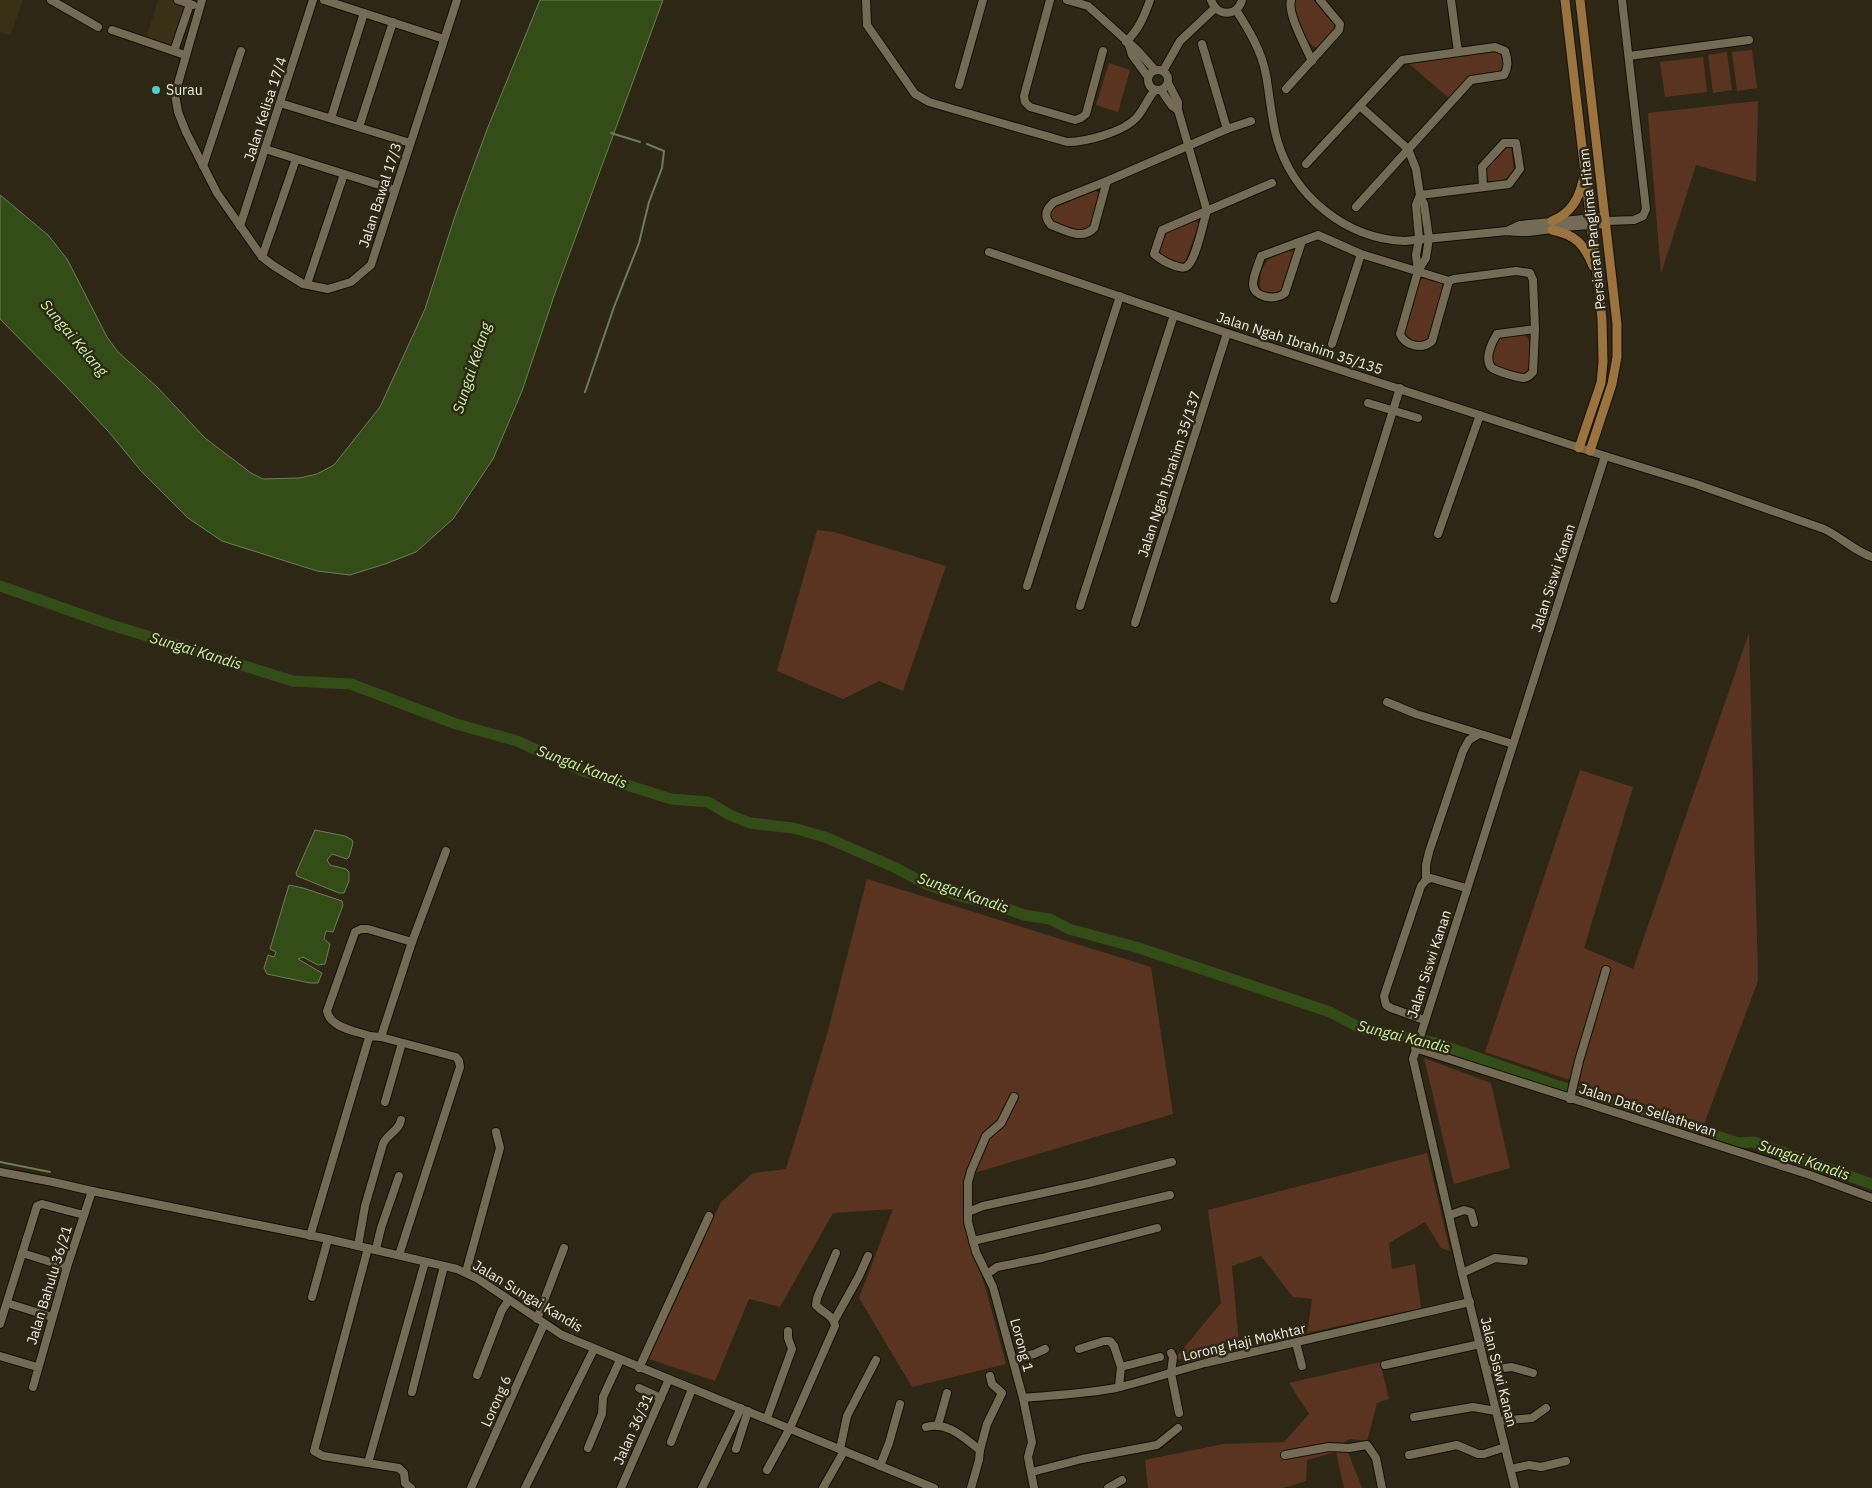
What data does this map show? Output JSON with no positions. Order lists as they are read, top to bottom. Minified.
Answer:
{"streets":{"main road":["Persiaran Panglima Hitam"],"street":["Jalan Kelisa 17/4","Jalan Bawal 17/3","Jalan Ngah Ibrahim 35/135","Jalan Ngah Ibrahim 35/137","Jalan Siswi Kanan","Jalan Dato Sellathevan","Jalan Bahulu 36/21","Jalan Sungai Kandis","Lorong Haji Mokhtar","Lorong 1","Lorong 6","Jalan 36/31"]},"crossings":[["Jalan Kelisa 17/4","Jalan Bawal 17/3"],["Persiaran Panglima Hitam","Jalan Ngah Ibrahim 35/135"],["Jalan Ngah Ibrahim 35/135","Jalan Ngah Ibrahim 35/137"],["Jalan Ngah Ibrahim 35/135","Jalan Siswi Kanan"],["Jalan Siswi Kanan","Jalan Dato Sellathevan"],["Jalan Siswi Kanan","Lorong Haji Mokhtar"],["Jalan Bahulu 36/21","Jalan Sungai Kandis"],["Jalan Sungai Kandis","Lorong 6"],["Jalan Sungai Kandis","Jalan 36/31"],["Lorong Haji Mokhtar","Lorong 1"]],"water":["Sungai Kelang","Sungai Kandis"],"places":["Surau"]}
